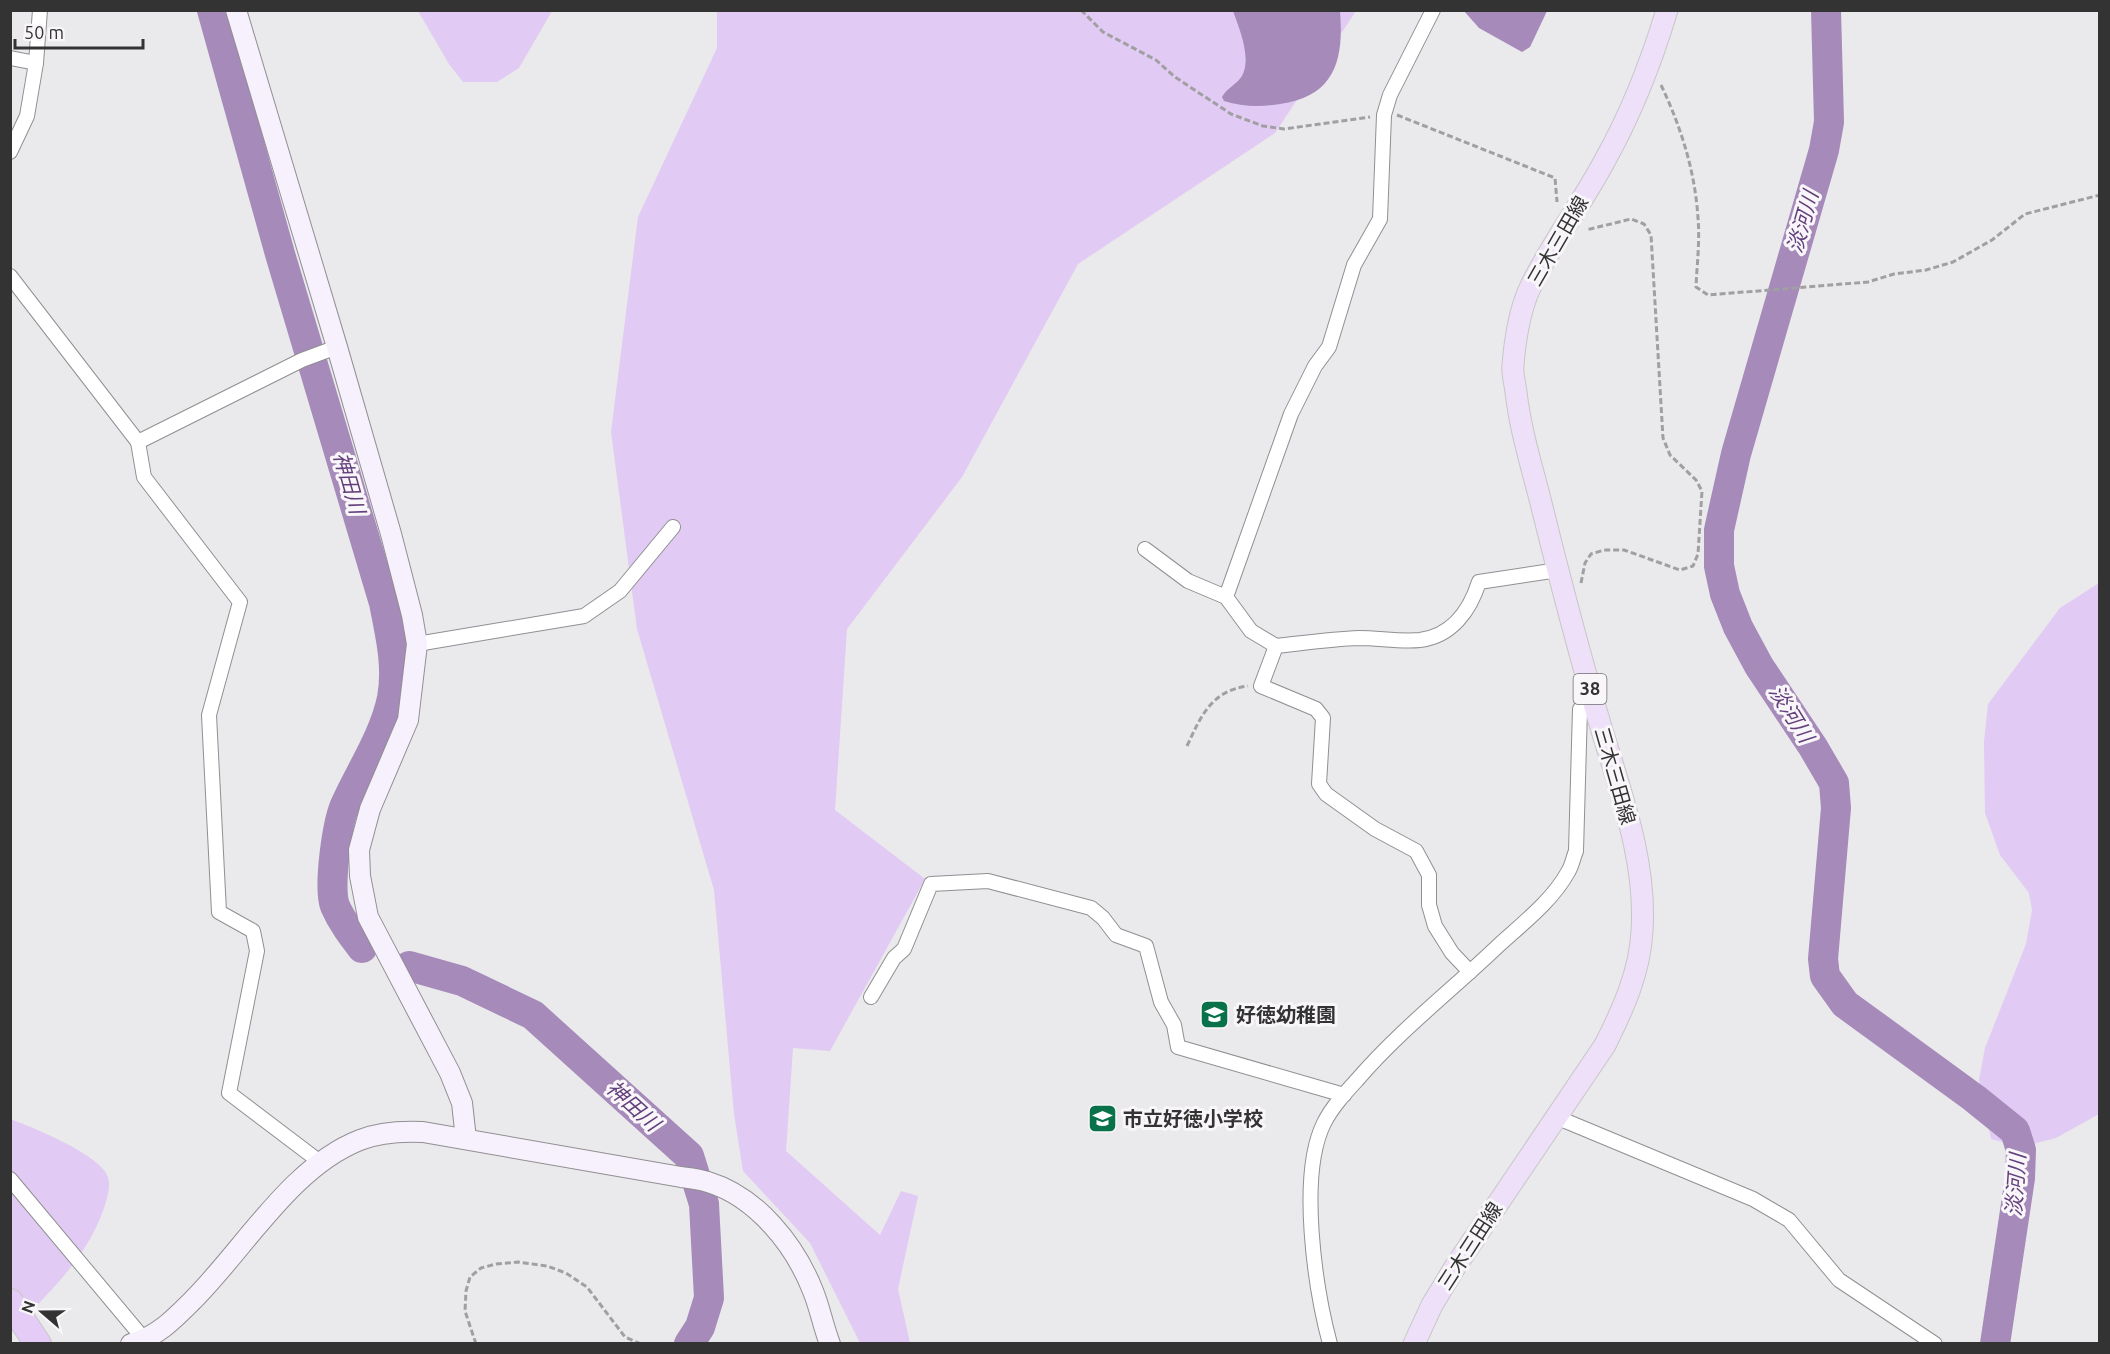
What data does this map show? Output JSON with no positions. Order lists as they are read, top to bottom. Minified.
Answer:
{"streets":{"main road":["三木三田線","38"]},"water":["淡河川","神田川"],"places":{"school or university":["好徳幼稚園","市立好徳小学校"]},"scale_bar":"50 m","north":"left"}
